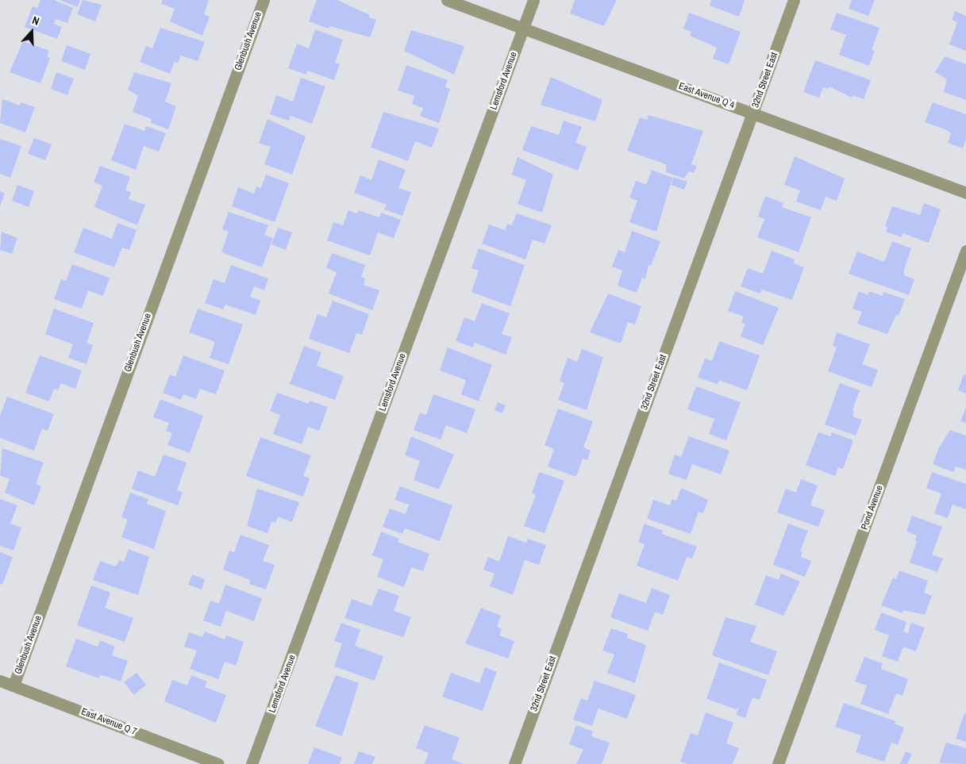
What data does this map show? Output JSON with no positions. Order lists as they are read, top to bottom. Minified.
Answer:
{"streets":{"street":["Glenbush Avenue","32nd Street East","Lemsford Avenue","East Avenue Q 4","Pond Avenue","East Avenue Q 7"]},"crossings":[["Glenbush Avenue","East Avenue Q 7"],["32nd Street East","East Avenue Q 4"],["Lemsford Avenue","East Avenue Q 4"]],"north":"top"}
